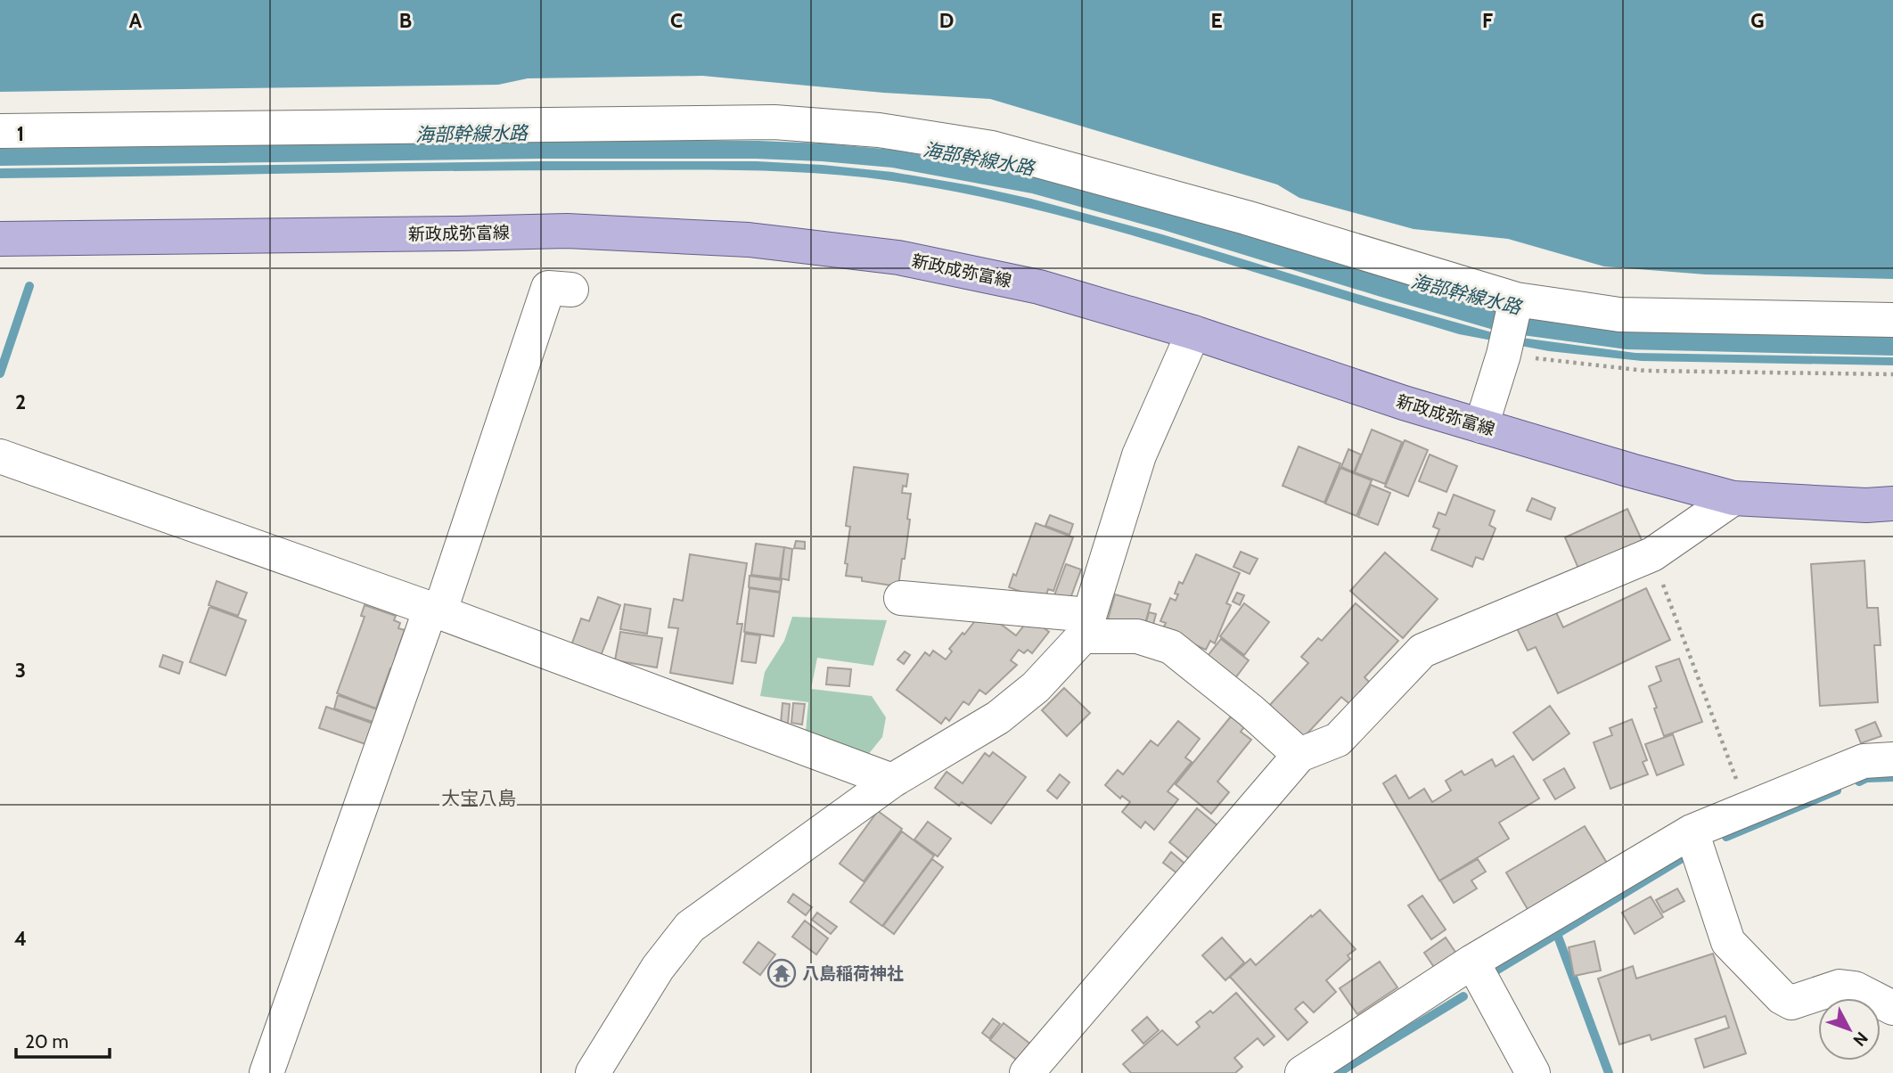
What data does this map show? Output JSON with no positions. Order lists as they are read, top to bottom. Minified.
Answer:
{"streets":{"main road":["新政成弥富線"]},"districts":["大宝八島"],"water":["海部幹線水路"],"places":{"temple":["八島稲荷神社"]},"scale_bar":"20 m","north":"bottom right","grid":{"columns":["A","B","C","D","E","F","G"],"rows":["1","2","3","4"]}}
